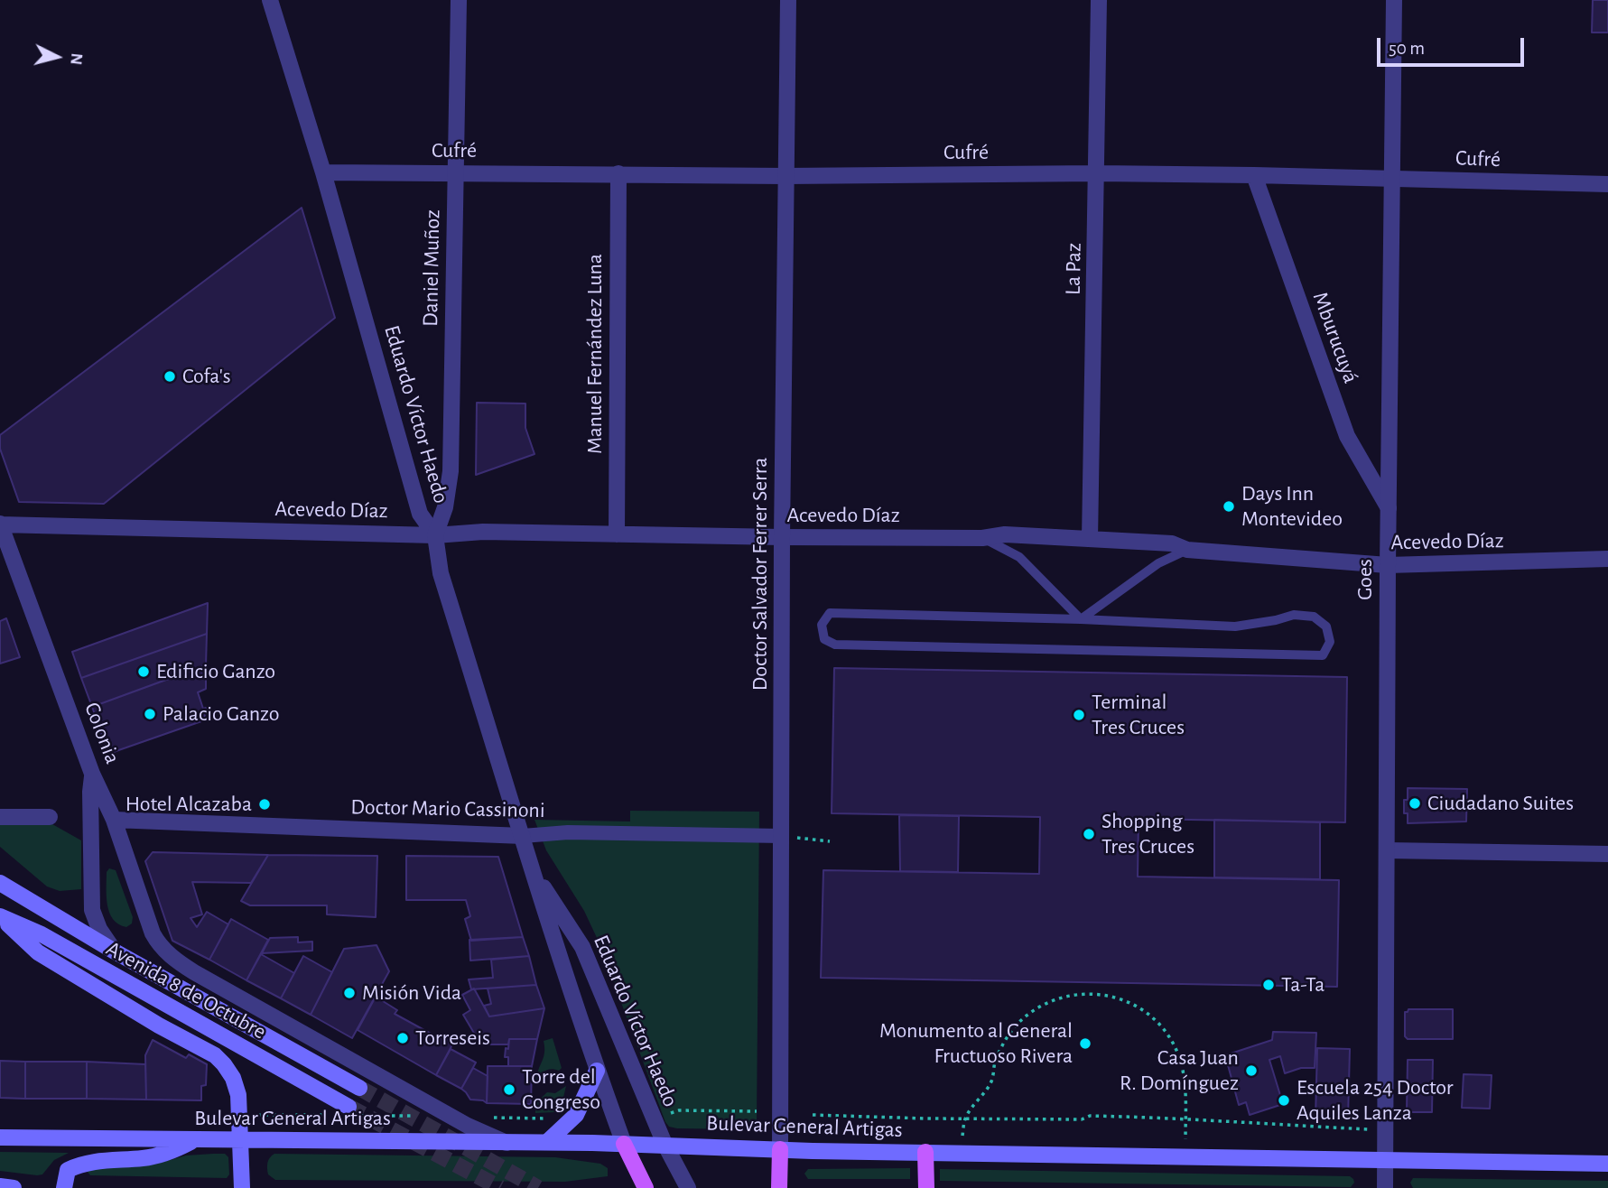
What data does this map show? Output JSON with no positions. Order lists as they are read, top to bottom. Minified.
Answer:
{"streets":{"main road":["Avenida 8 de Octubre","Bulevar General Artigas"],"street":["Cufré","Daniel Muñoz","La Paz","Mburucuyá","Manuel Fernández Luna","Eduardo Víctor Haedo","Acevedo Díaz","Doctor Salvador Ferrer Serra","Goes","Colonia","Doctor Mario Cassinoni"]},"crossings":[["Cufré","Daniel Muñoz"],["Cufré","La Paz"],["Cufré","Mburucuyá"],["Cufré","Manuel Fernández Luna"],["Cufré","Eduardo Víctor Haedo"],["Cufré","Doctor Salvador Ferrer Serra"],["Cufré","Goes"],["Daniel Muñoz","Eduardo Víctor Haedo"],["Daniel Muñoz","Acevedo Díaz"],["La Paz","Acevedo Díaz"],["Mburucuyá","Goes"],["Manuel Fernández Luna","Acevedo Díaz"],["Eduardo Víctor Haedo","Acevedo Díaz"],["Eduardo Víctor Haedo","Doctor Mario Cassinoni"],["Eduardo Víctor Haedo","Bulevar General Artigas"],["Acevedo Díaz","Doctor Salvador Ferrer Serra"],["Acevedo Díaz","Goes"],["Acevedo Díaz","Colonia"],["Doctor Salvador Ferrer Serra","Doctor Mario Cassinoni"],["Doctor Salvador Ferrer Serra","Bulevar General Artigas"],["Goes","Bulevar General Artigas"],["Colonia","Doctor Mario Cassinoni"],["Colonia","Avenida 8 de Octubre"],["Avenida 8 de Octubre","Bulevar General Artigas"]],"places":["Cofa's","Days Inn Montevideo","Edificio Ganzo","Palacio Ganzo","Terminal Tres Cruces","Ciudadano Suites","Hotel Alcazaba","Shopping Tres Cruces","Ta-Ta","Misión Vida","Torreseis","Monumento al General Fructuoso Rivera","Casa Juan R. Domínguez","Torre del Congreso","Escuela 254 Doctor Aquiles Lanza"],"scale_bar":"50 m","north":"right"}
